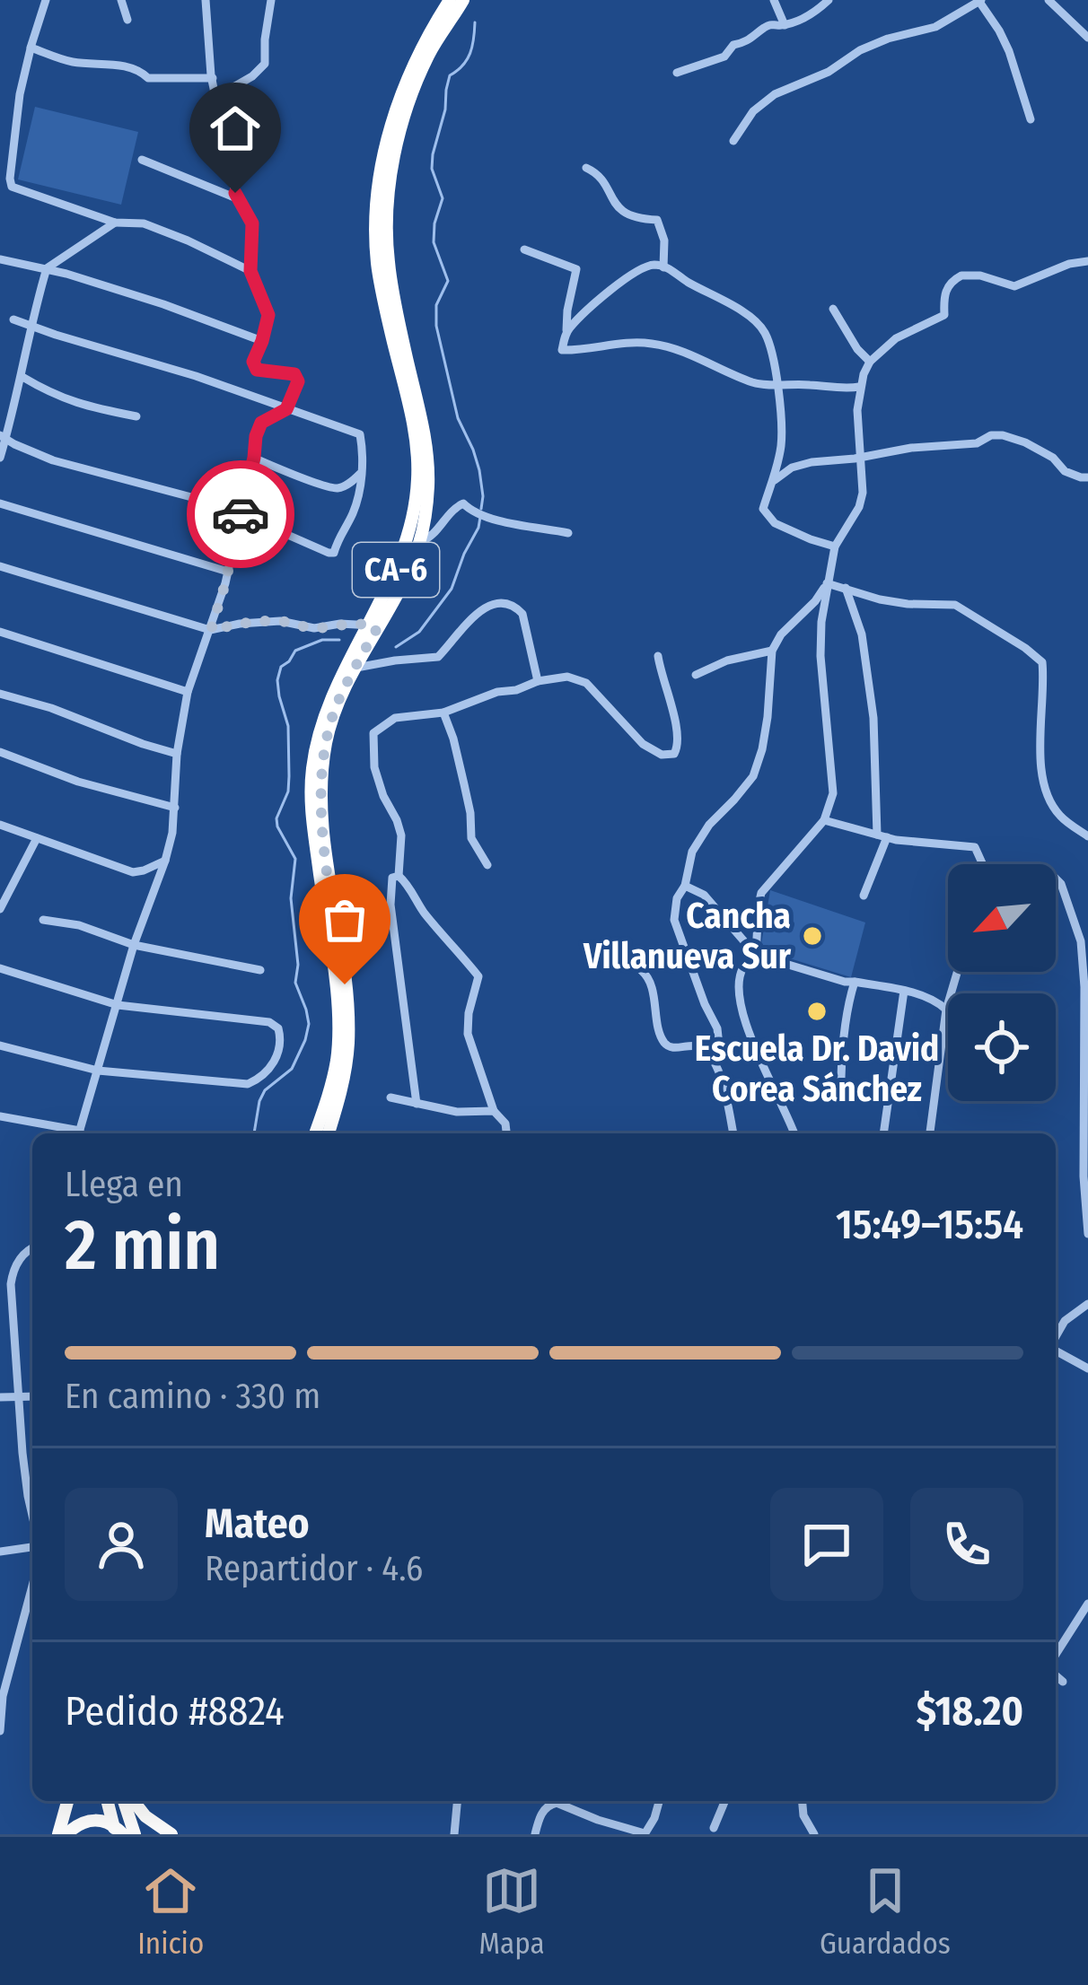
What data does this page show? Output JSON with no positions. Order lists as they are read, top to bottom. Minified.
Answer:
{"streets":{"highway":["CA-6"]},"places":["Cancha Villanueva Sur","Escuela Dr. David Corea Sánchez"],"north":"bottom left","page":{"heading":["2 min","Llega en","15:49–15:54"],"panel":["Mateo","Repartidor · 4.6","Pedido #8824","$18.20"],"bar":"En camino · 330 m","tabs":["Inicio","Mapa","Guardados"]}}
